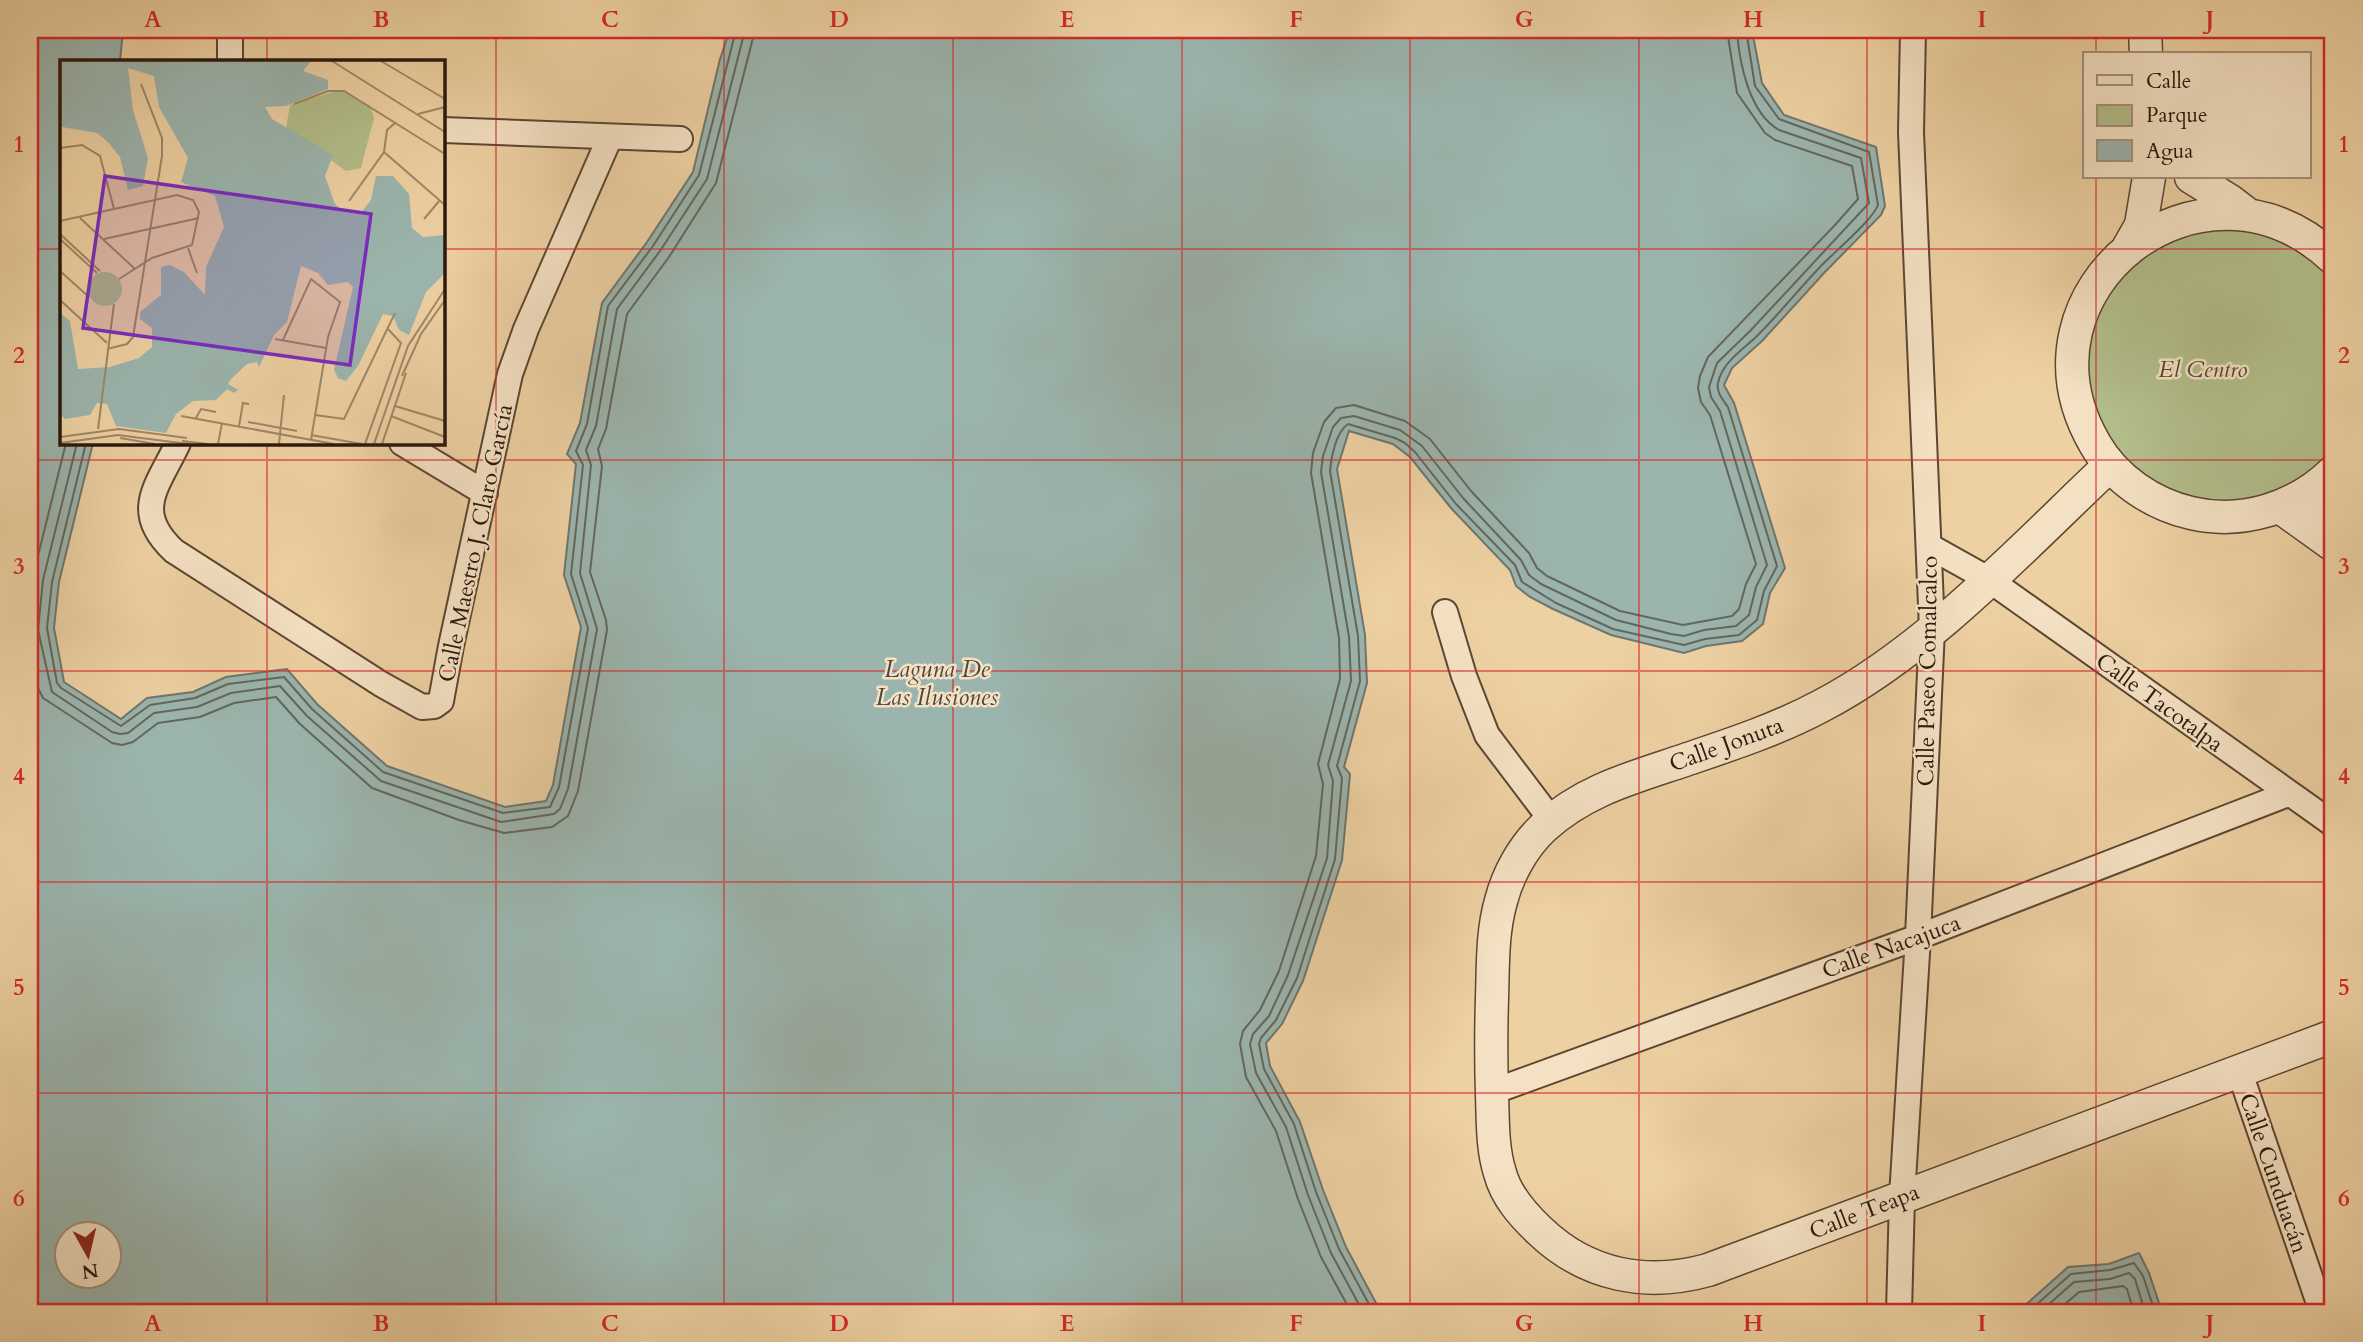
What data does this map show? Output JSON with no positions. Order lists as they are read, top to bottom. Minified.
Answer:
{"streets":{"street":["Calle Maestro J. Claro García","Calle Paseo Comalcalco","Calle Tacotalpa","Calle Jonuta","Calle Nacajuca","Calle Cunduacán","Calle Teapa"]},"crossings":[["Calle Paseo Comalcalco","Calle Tacotalpa"],["Calle Paseo Comalcalco","Calle Jonuta"],["Calle Paseo Comalcalco","Calle Nacajuca"],["Calle Paseo Comalcalco","Calle Teapa"],["Calle Tacotalpa","Calle Jonuta"],["Calle Tacotalpa","Calle Nacajuca"],["Calle Jonuta","Calle Nacajuca"],["Calle Jonuta","Calle Teapa"],["Calle Nacajuca","Calle Teapa"],["Calle Cunduacán","Calle Teapa"]],"water":["Laguna De Las Ilusiones"],"parks":["El Centro"],"legend":["Calle","Parque","Agua"],"north":"bottom","grid":{"columns":["A","B","C","D","E","F","G","H","I","J"],"rows":["1","2","3","4","5","6"]}}
